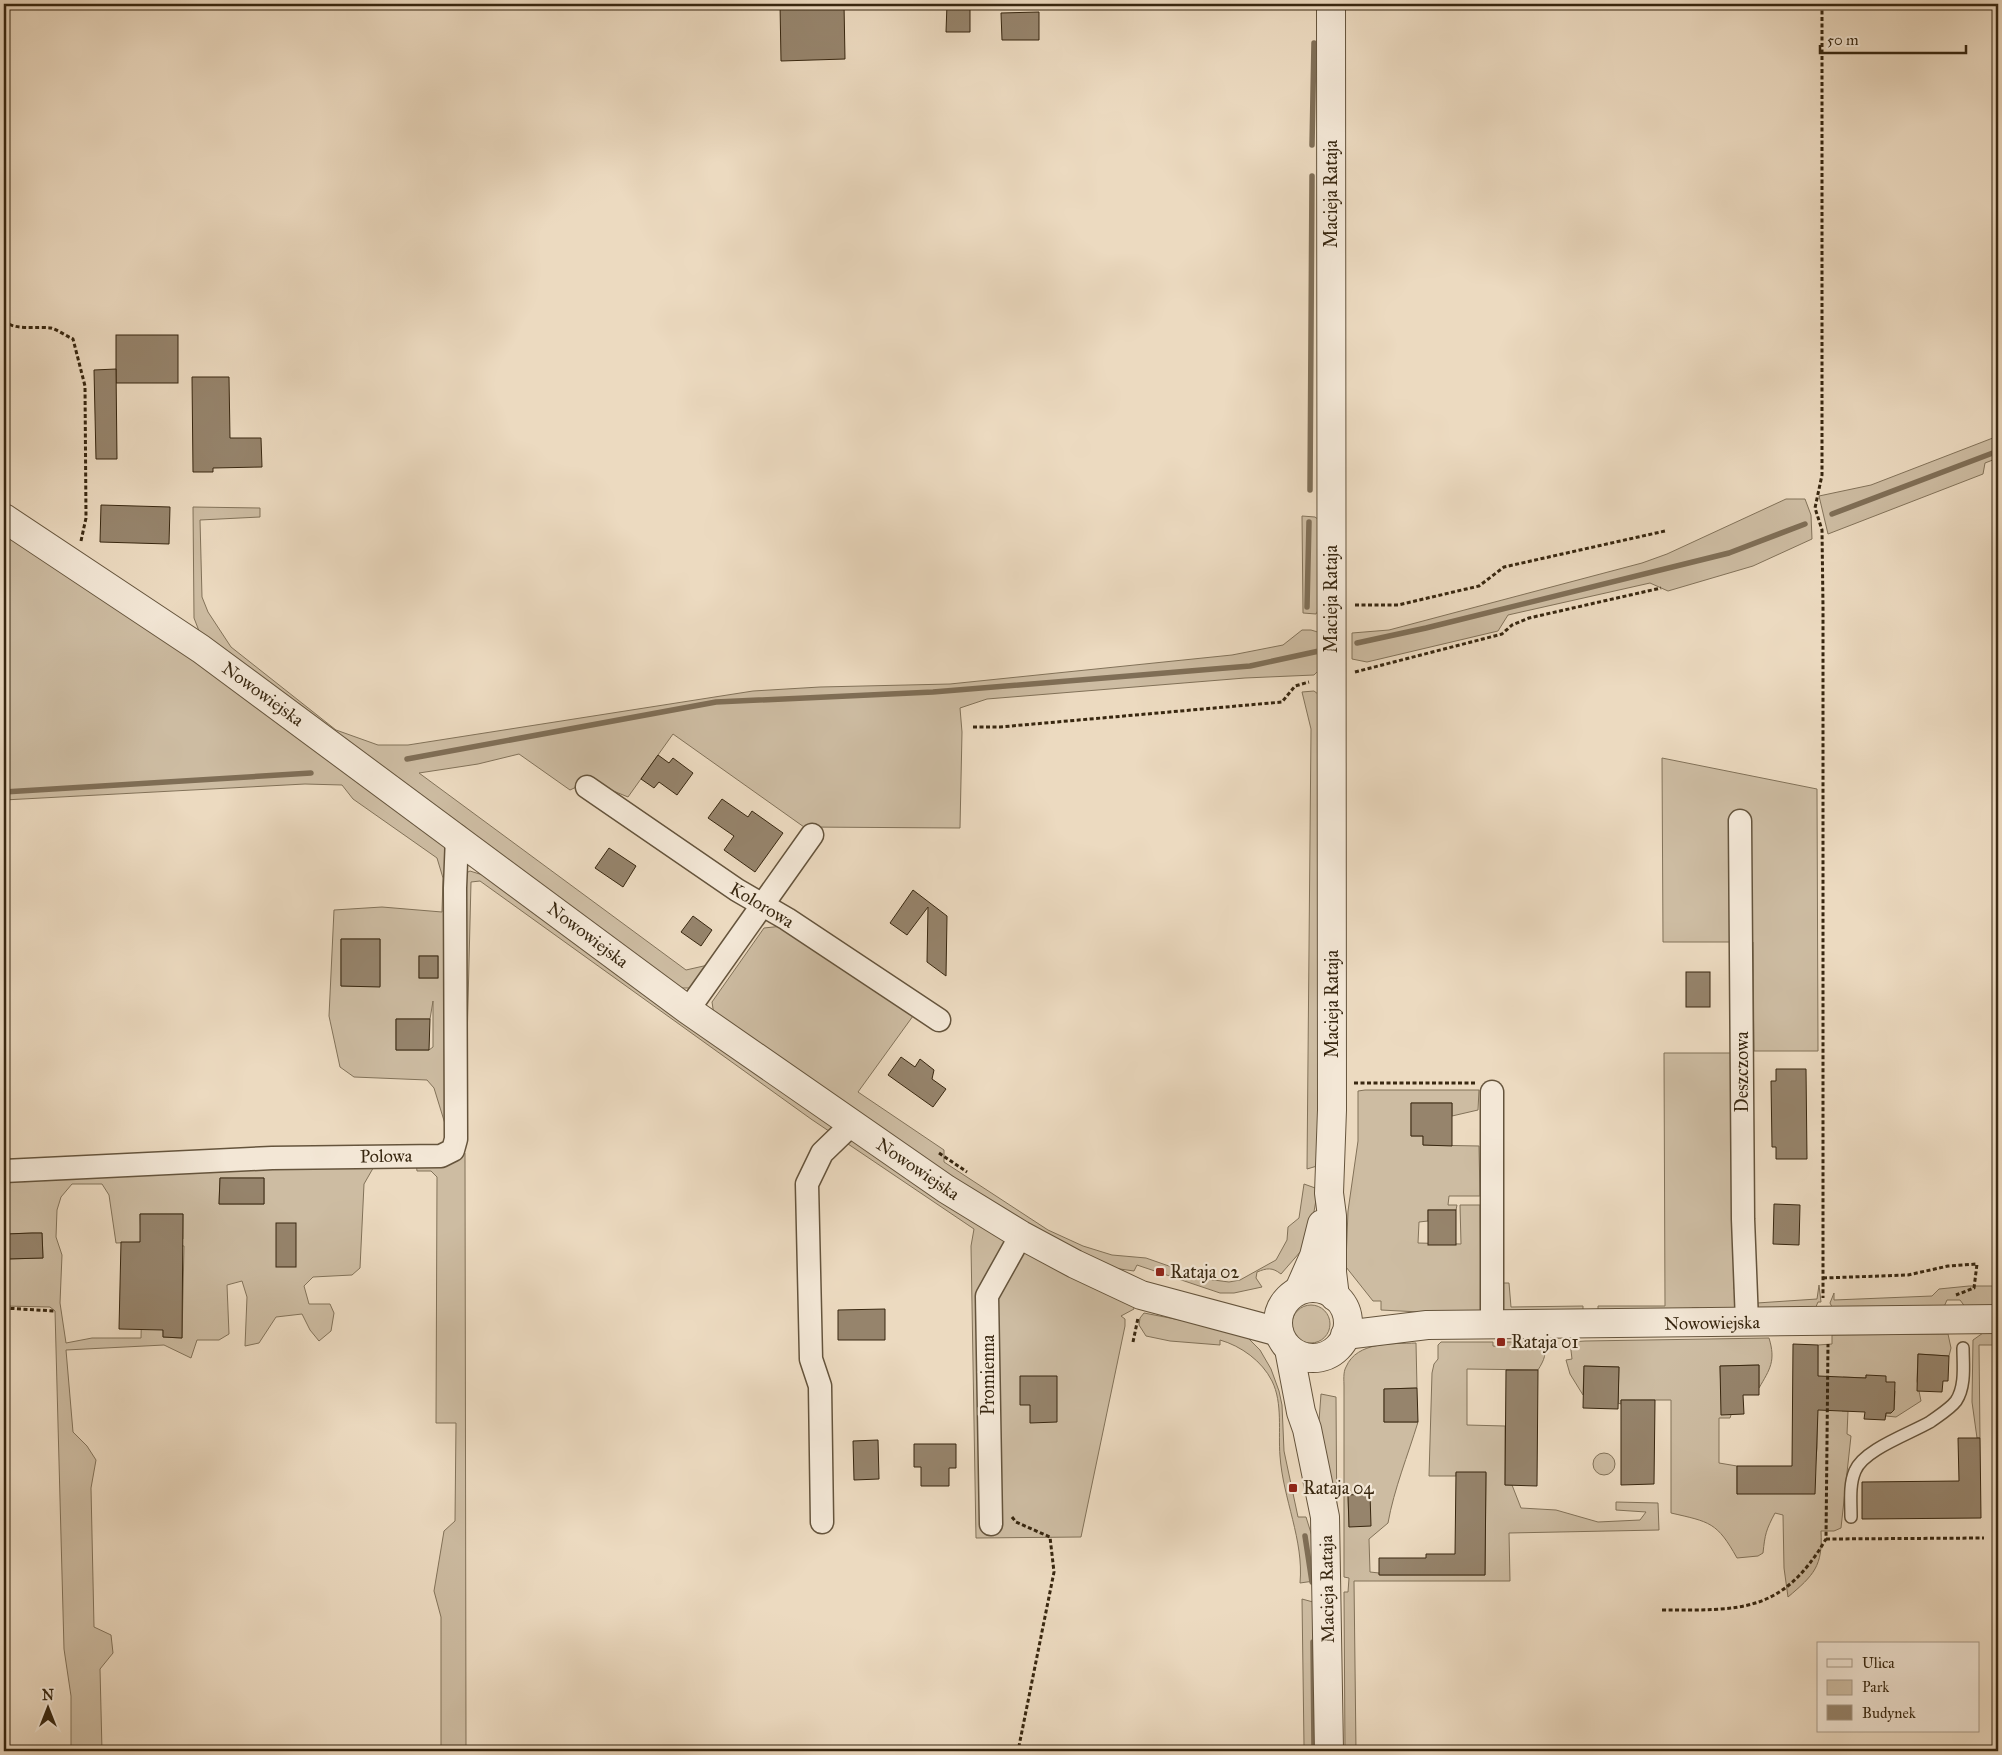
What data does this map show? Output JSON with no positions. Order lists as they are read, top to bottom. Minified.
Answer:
{"streets":{"street":["Macieja Rataja","Nowowiejska","Kolorowa","Deszczowa","Polowa","Promienna"]},"crossings":[["Macieja Rataja","Nowowiejska"],["Nowowiejska","Deszczowa"],["Nowowiejska","Polowa"],["Nowowiejska","Promienna"]],"places":{"transit":["Rataja 02","Rataja 01","Rataja 04"]},"legend":["Ulica","Park","Budynek"],"scale_bar":"50 m","north":"top"}
